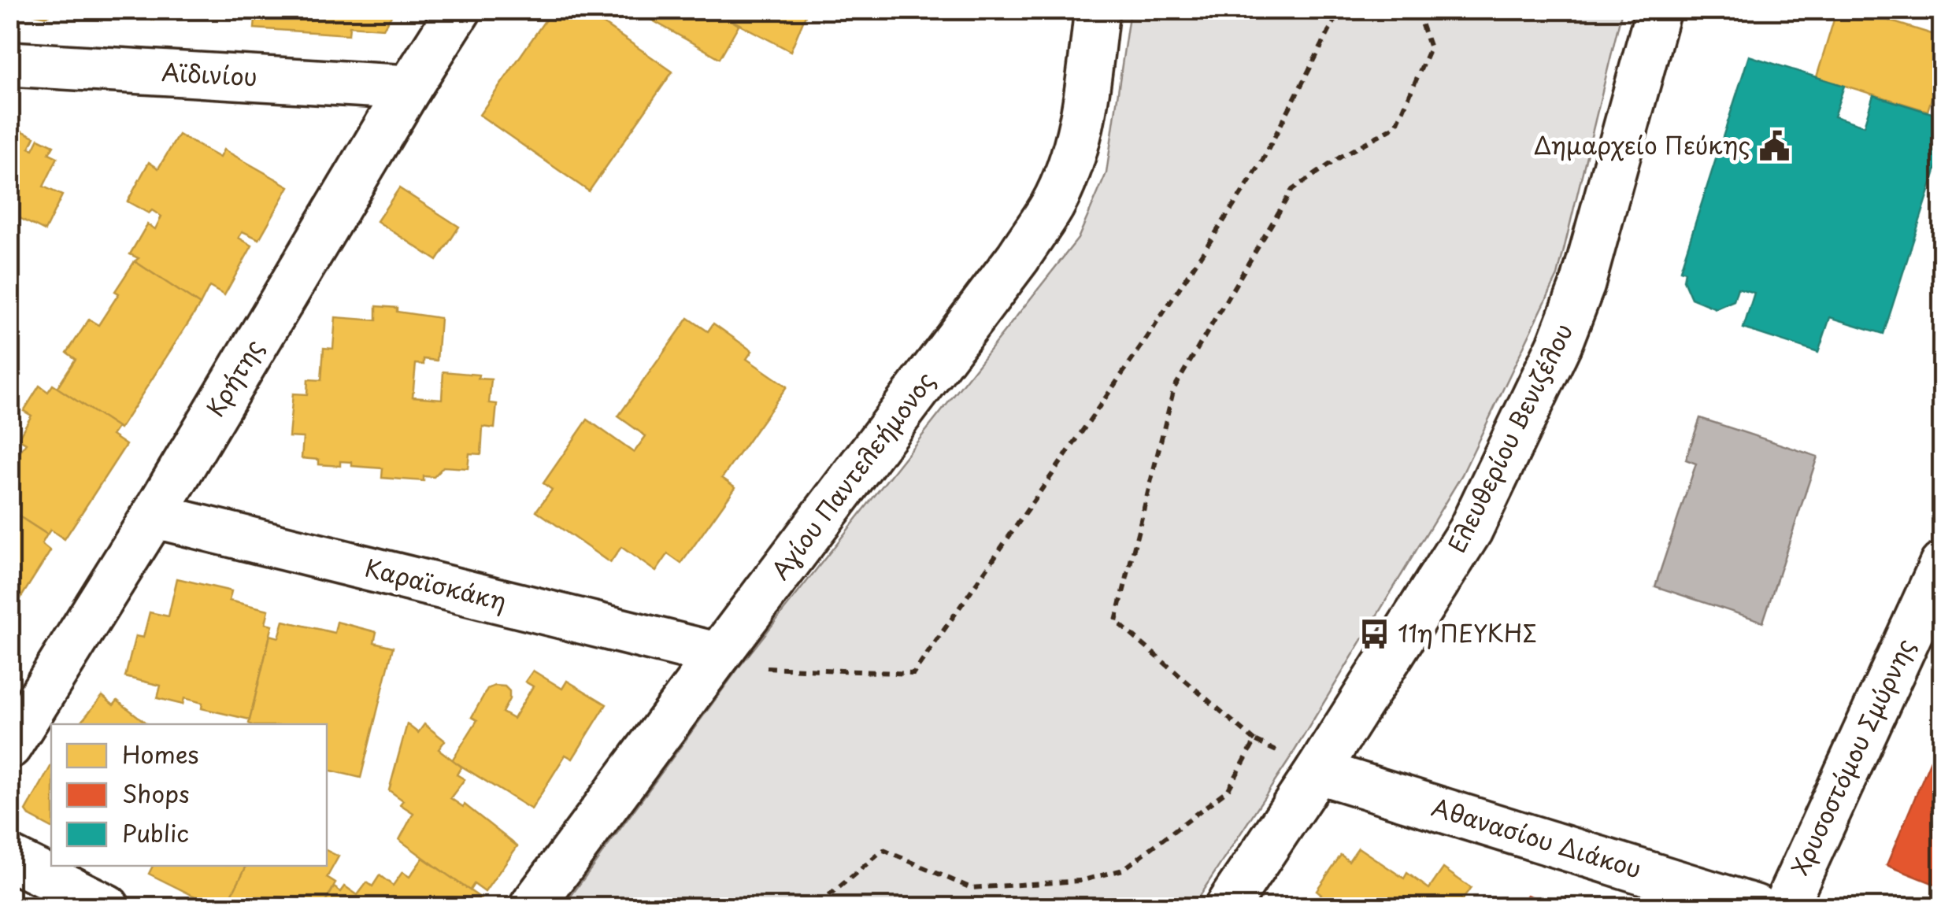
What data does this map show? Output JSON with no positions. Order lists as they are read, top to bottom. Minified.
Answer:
{"streets":{"street":["Αϊδινίου","Κρήτης","Ελευθερίου Βενιζέλου","Αγίου Παντελεήμονος","Καραϊσκάκη","Χρυσοστόμου Σμύρνης","Αθανασίου Διάκου"]},"crossings":[["Αϊδινίου","Κρήτης"],["Κρήτης","Καραϊσκάκη"],["Ελευθερίου Βενιζέλου","Αθανασίου Διάκου"],["Αγίου Παντελεήμονος","Καραϊσκάκη"]],"places":{"public building":["Δημαρχείο Πεύκης"],"bus stop":["11η ΠΕΥΚΗΣ"]},"legend":["Homes","Shops","Public"]}
